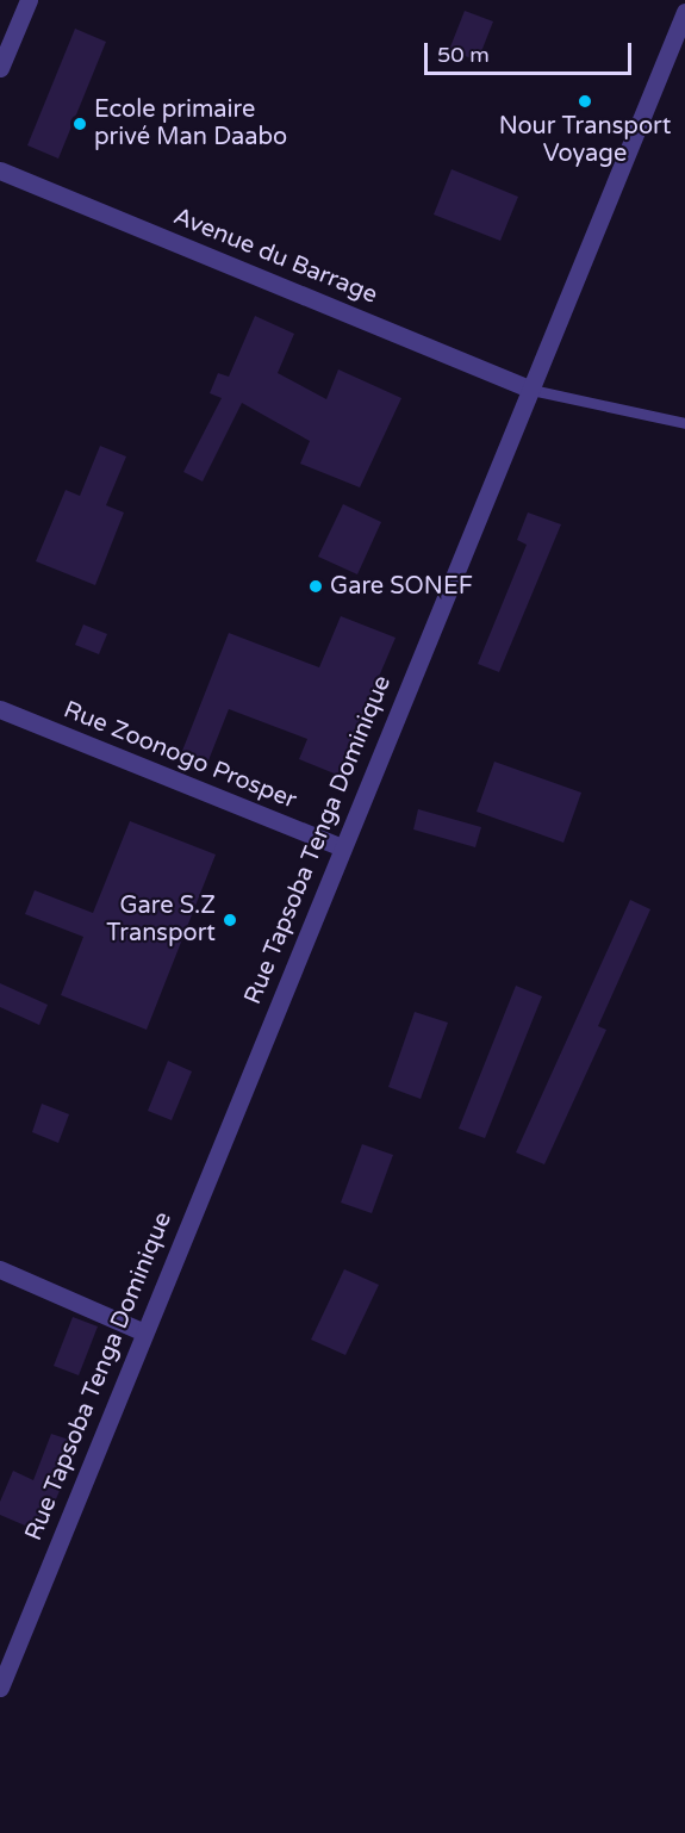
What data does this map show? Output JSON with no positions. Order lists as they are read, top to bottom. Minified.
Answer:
{"streets":{"street":["Avenue du Barrage","Rue Zoonogo Prosper","Rue Tapsoba Tenga Dominique"]},"crossings":[["Avenue du Barrage","Rue Tapsoba Tenga Dominique"],["Rue Zoonogo Prosper","Rue Tapsoba Tenga Dominique"]],"places":["Nour Transport Voyage","Ecole primaire privé Man Daabo","Gare SONEF","Gare S.Z Transport"],"scale_bar":"50 m"}
